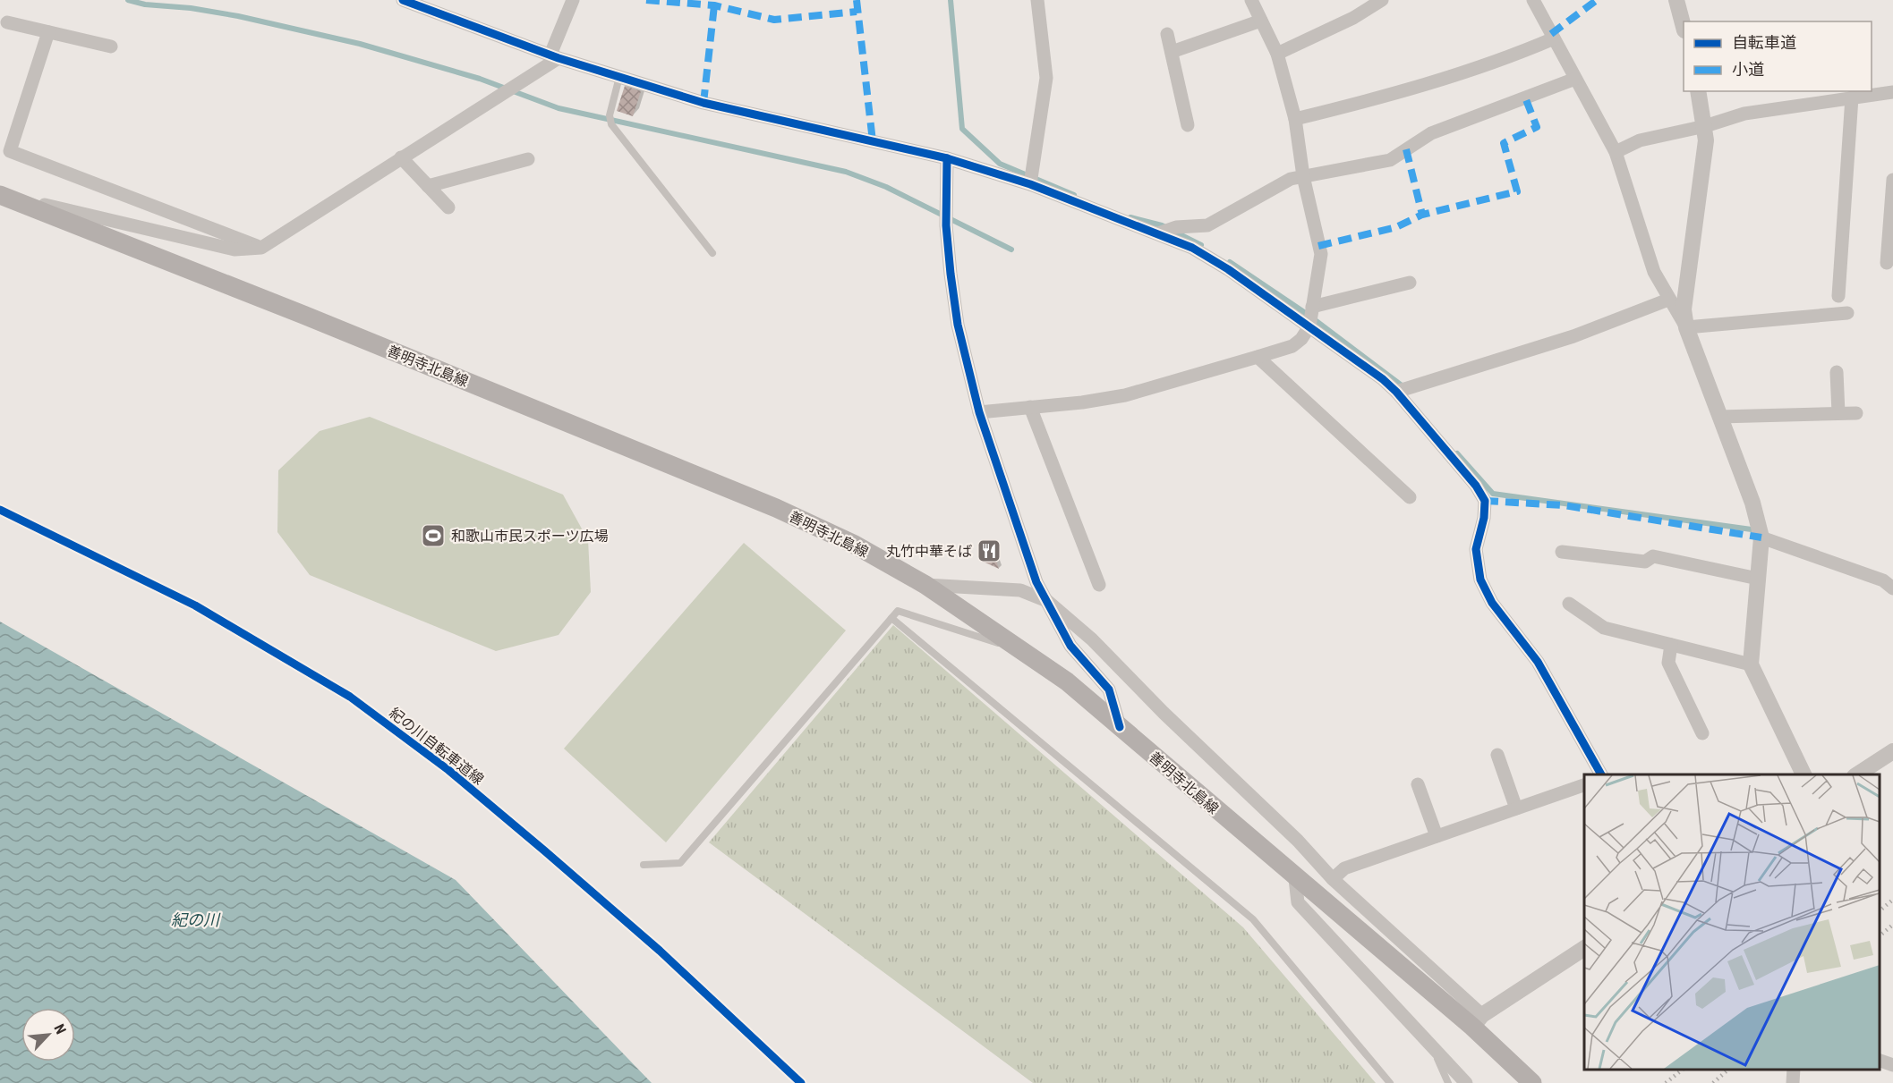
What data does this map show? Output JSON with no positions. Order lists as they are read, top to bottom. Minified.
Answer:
{"streets":{"main road":["善明寺北島線"],"cycle path":["紀の川自転車道線"]},"water":["紀の川"],"places":{"sports":["和歌山市民スポーツ広場"],"restaurant":["丸竹中華そば"]},"legend":["自転車道","小道"],"north":"top right"}
